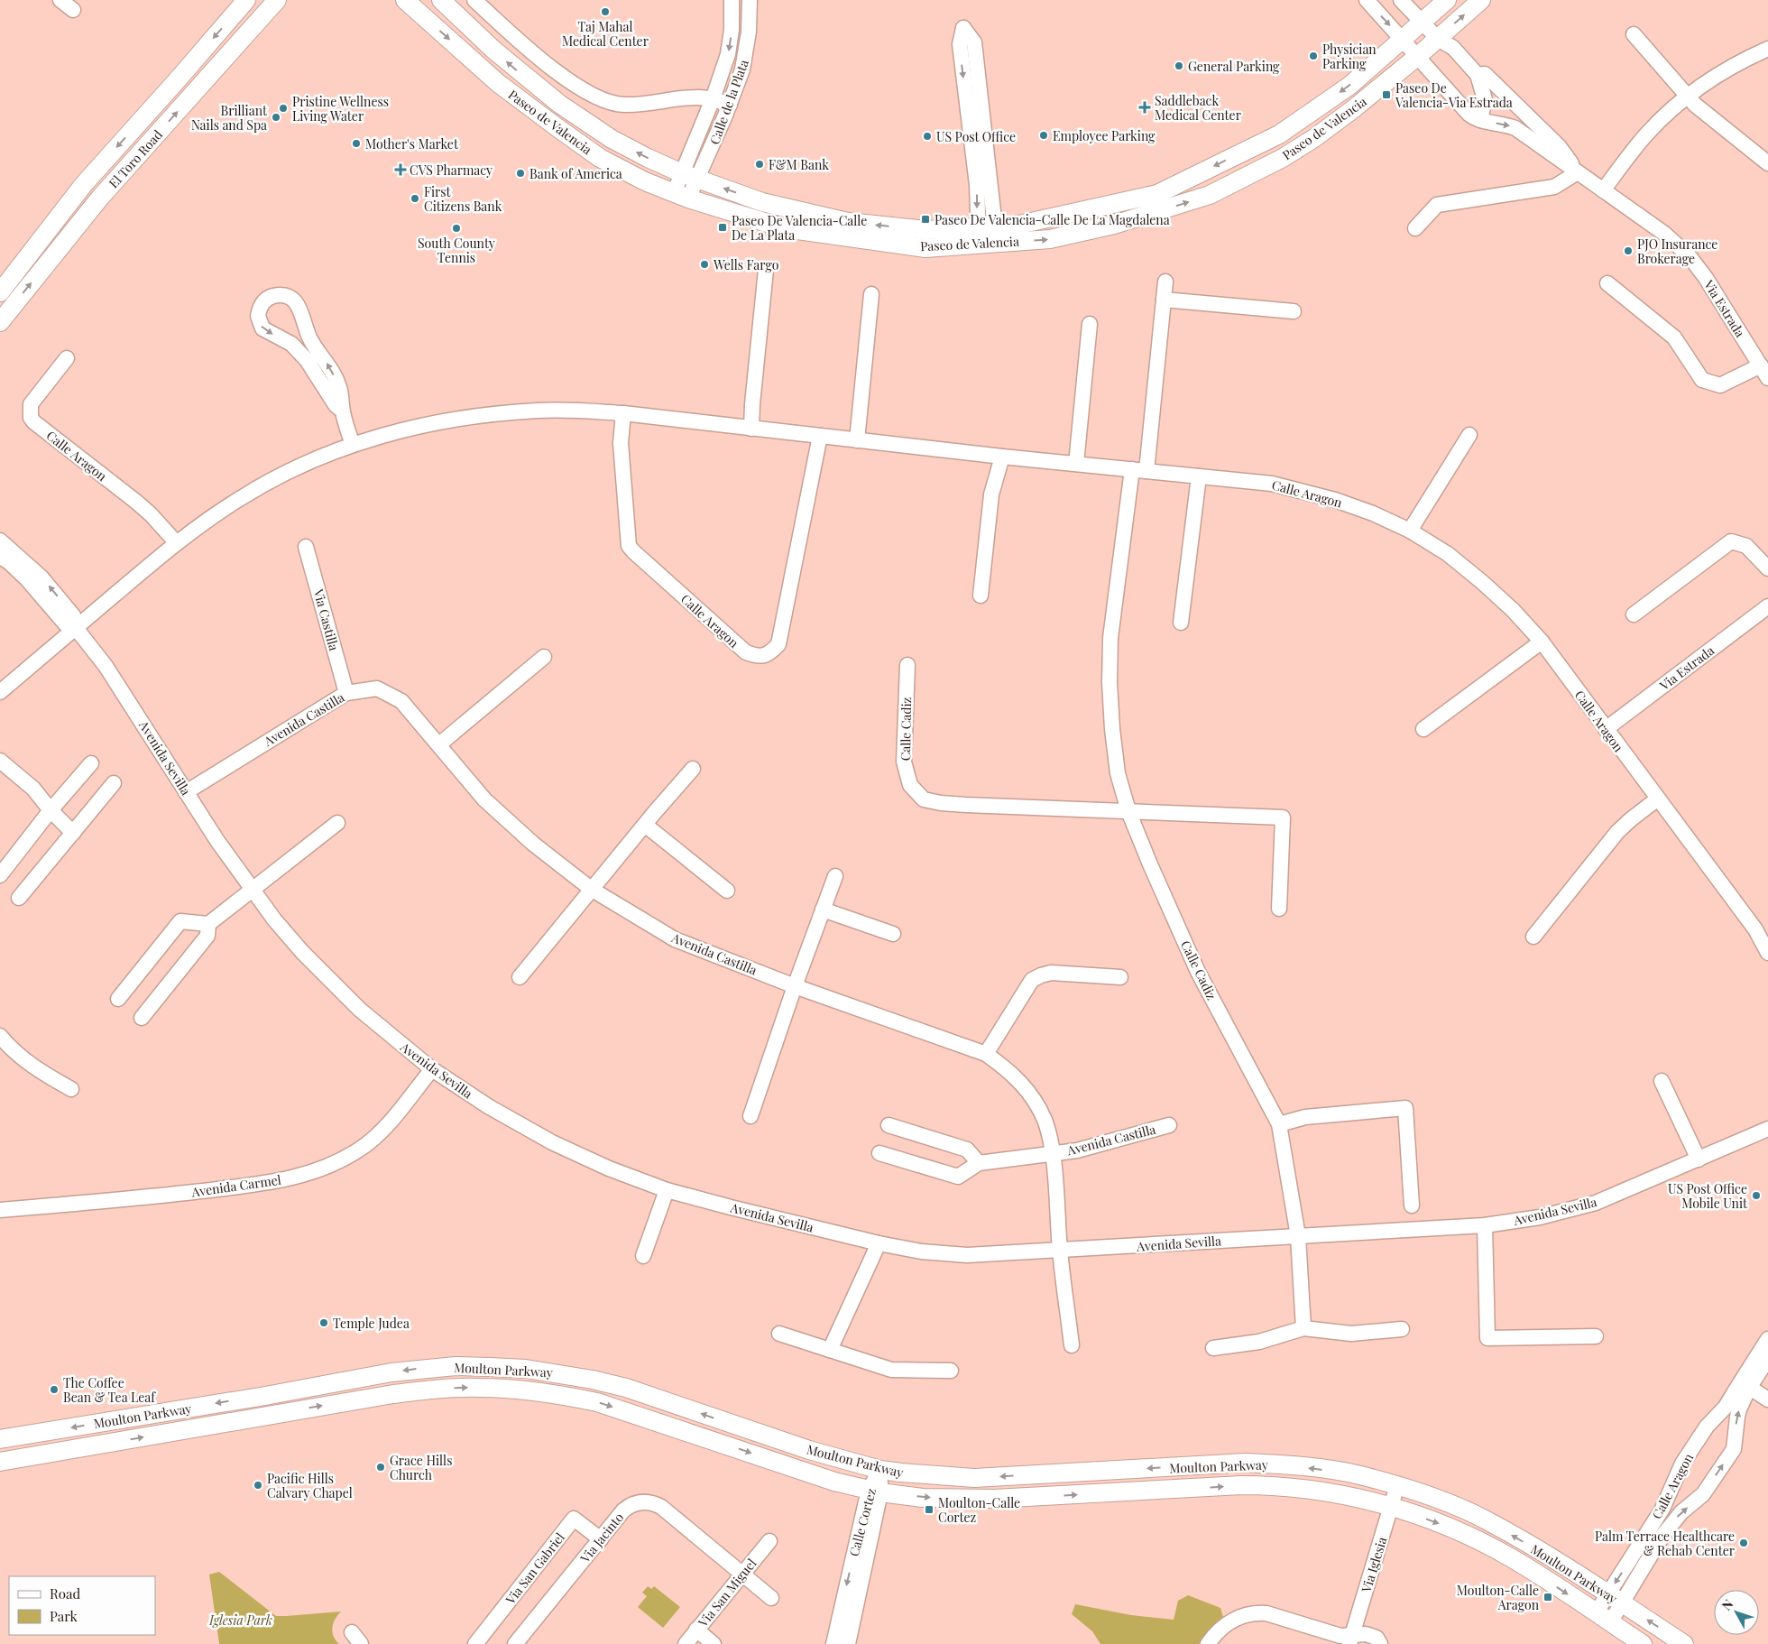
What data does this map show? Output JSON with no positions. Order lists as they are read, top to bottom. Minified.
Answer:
{"streets":{"main road":["Paseo de Valencia","El Toro Road","Moulton Parkway"],"street":["Calle de la Plata","Via Estrada","Calle Aragon","Via Castilla","Avenida Castilla","Calle Cadiz","Avenida Sevilla","Avenida Carmel","Calle Cortez","Via Jacinto","Via Iglesia","Via San Gabriel","Via San Miguel"]},"crossings":[["Calle de la Plata","Paseo de Valencia"],["Paseo de Valencia","Via Estrada"],["Via Estrada","Calle Aragon"],["Calle Aragon","Calle Cadiz"],["Calle Aragon","Avenida Sevilla"],["Calle Aragon","Moulton Parkway"],["Via Castilla","Avenida Castilla"],["Avenida Castilla","Avenida Sevilla"],["Calle Cadiz","Avenida Sevilla"],["Avenida Sevilla","Avenida Carmel"],["Moulton Parkway","Calle Cortez"],["Moulton Parkway","Via Iglesia"],["Via Jacinto","Via San Gabriel"],["Via Jacinto","Via San Miguel"]],"parks":["Iglesia Park"],"places":{"other":["Taj Mahal Medical Center","Physician Parking","General Parking","Pristine Wellness Living Water","Brilliant Nails and Spa","Employee Parking","US Post Office","Mother's Market","F&M Bank","Bank of America","First Citizens Bank","South County Tennis","PJO Insurance Brokerage","Wells Fargo","US Post Office Mobile Unit","Temple Judea","The Coffee Bean & Tea Leaf","Grace Hills Church","Pacific Hills Calvary Chapel","Palm Terrace Healthcare & Rehab Center"],"transit":["Paseo De Valencia-Via Estrada","Paseo De Valencia-Calle De La Magdalena","Paseo De Valencia-Calle De La Plata","Moulton-Calle Cortez","Moulton-Calle Aragon"],"health":["Saddleback Medical Center","CVS Pharmacy"]},"legend":["Road","Park"],"north":"top left"}
